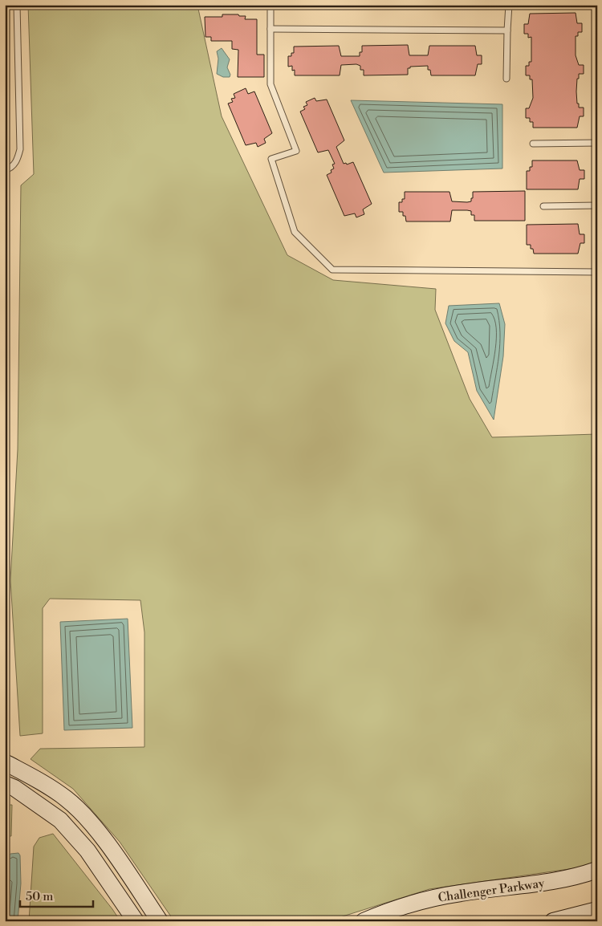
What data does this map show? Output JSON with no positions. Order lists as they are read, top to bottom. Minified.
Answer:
{"streets":{"street":["Challenger Parkway"]},"scale_bar":"50 m"}
